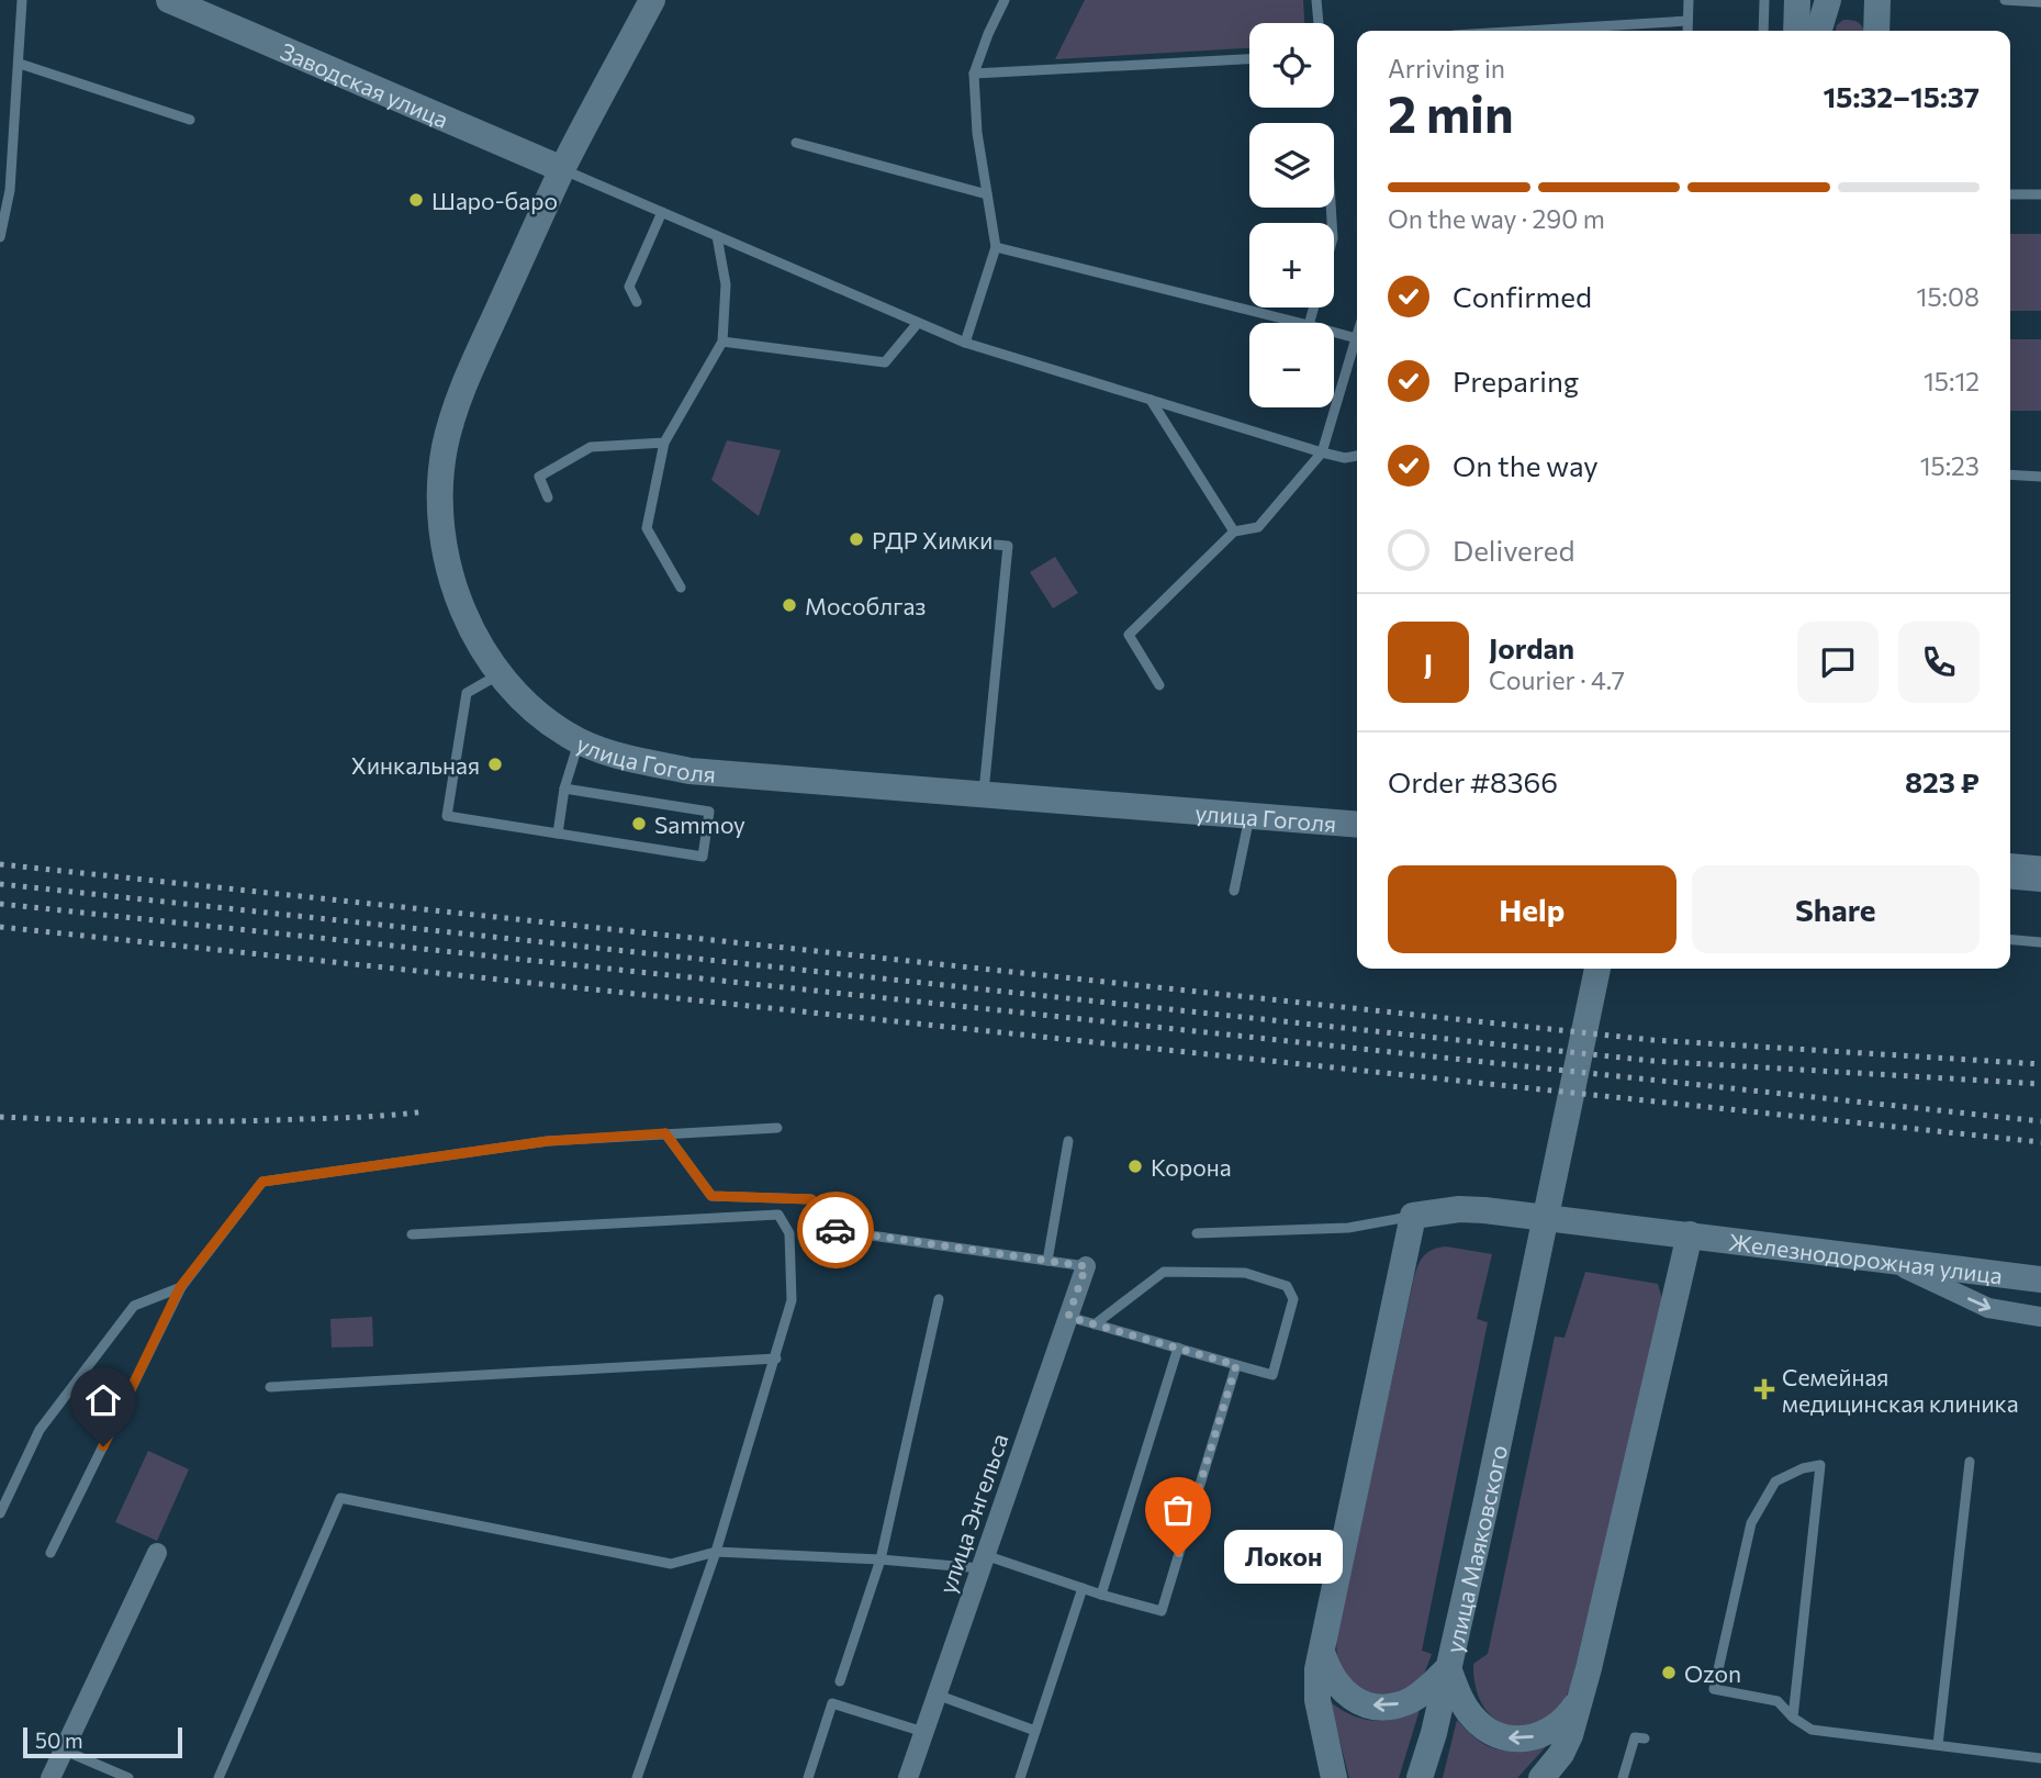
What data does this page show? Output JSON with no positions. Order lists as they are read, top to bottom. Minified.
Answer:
{"streets":{"street":["Заводская улица","улица Гоголя","Железнодорожная улица","улица Энгельса","улица Маяковского"]},"crossings":[["Заводская улица","улица Гоголя"]],"places":{"other":["Шаро-баро","РДР Химки","Мособлгаз","Хинкальная","Sammoy","Корона","Локон","Ozon"],"health":["Семейная медицинская клиника"]},"scale_bar":"50 m","page":{"map_buttons":["+","−"],"heading":["2 min","Arriving in","15:32–15:37"],"panel":["Jordan","Courier · 4.7","Order #8366","823 ₽"],"bar":"On the way · 290 m","list":[["Confirmed","15:08"],["Preparing","15:12"],["On the way","15:23"],"Delivered"],"round":"J","buttons":["Help","Share"],"bubble":"Локон","scale":"50 m"}}
